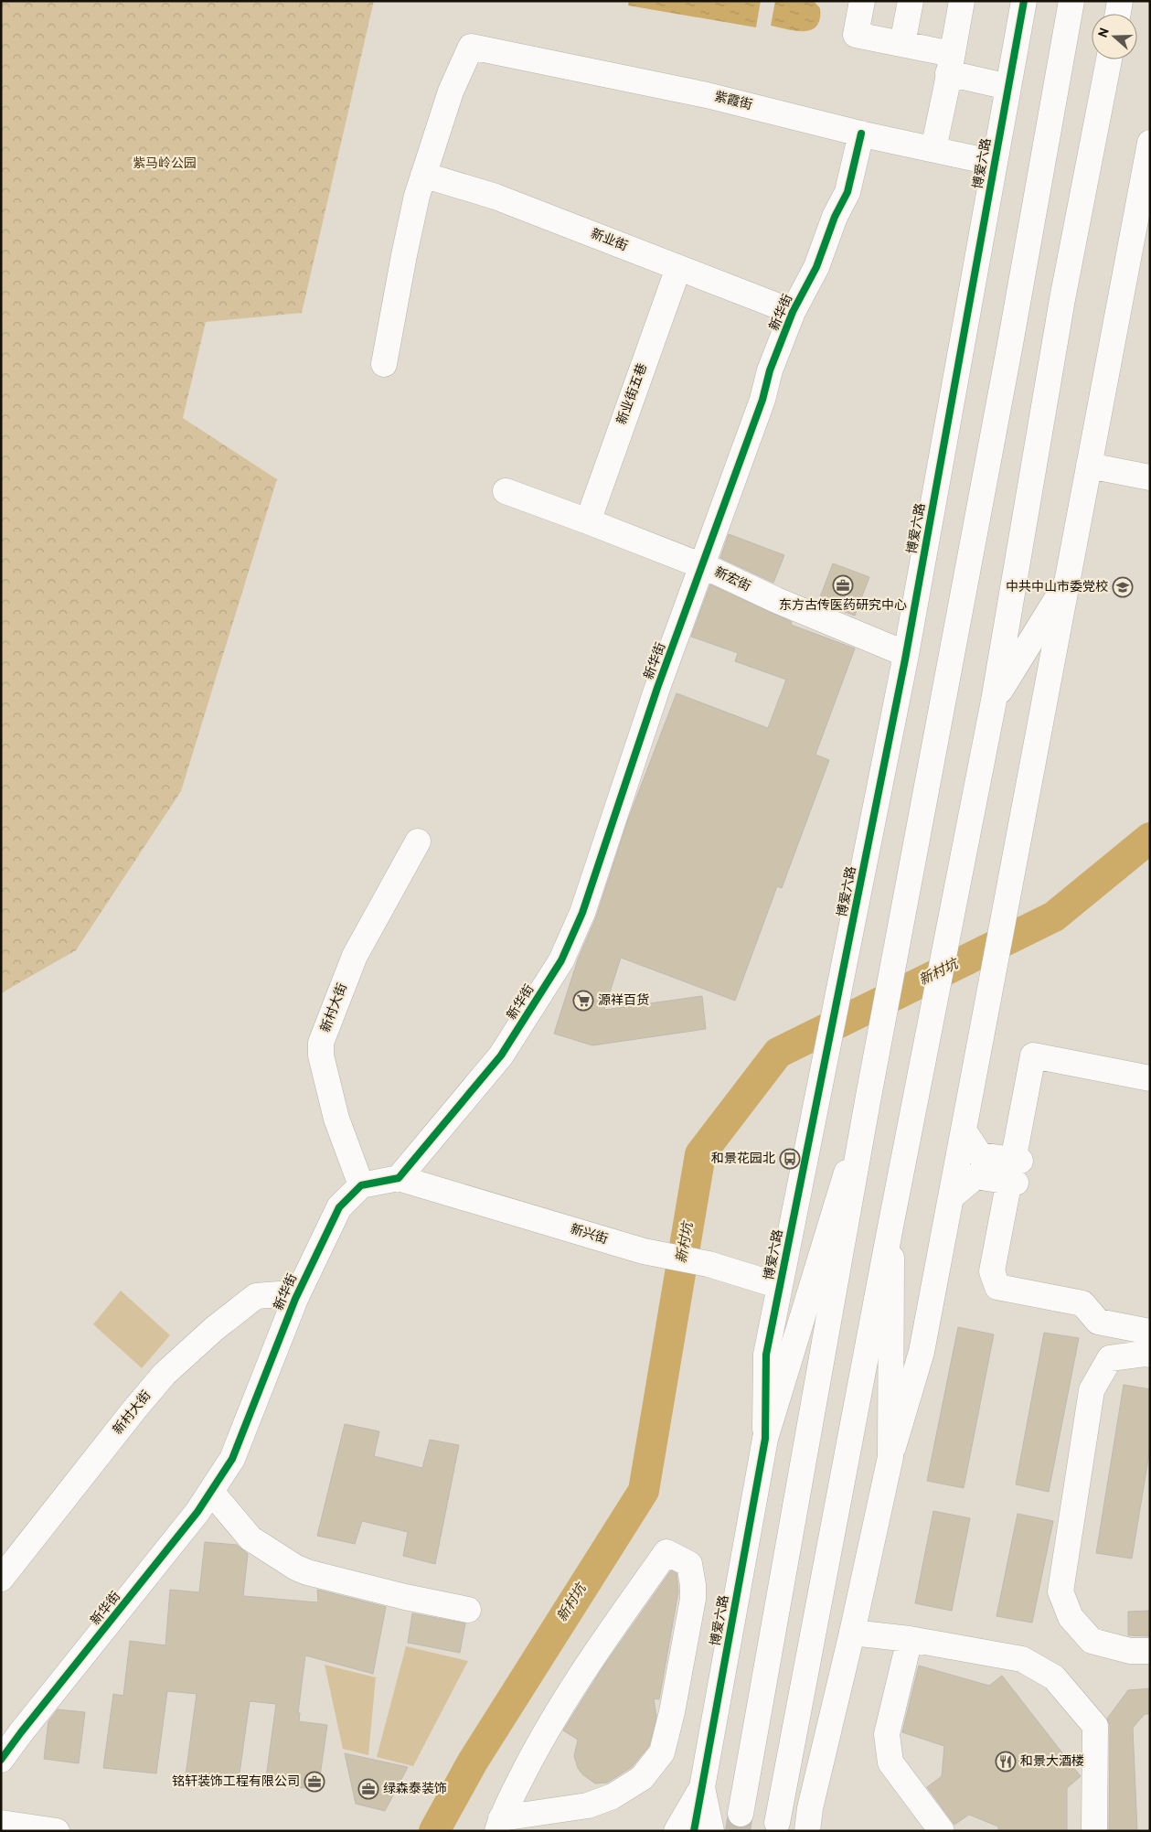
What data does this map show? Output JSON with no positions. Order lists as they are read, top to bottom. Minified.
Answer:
{"streets":{"main road":["紫霞街","博爱六路","新业街","新华街","新业街五巷","新宏街","新村大街","新兴街"]},"crossings":[["紫霞街","博爱六路"],["紫霞街","新业街"],["紫霞街","新华街"],["博爱六路","新宏街"],["博爱六路","新兴街"],["新业街","新华街"],["新业街","新业街五巷"],["新华街","新宏街"],["新华街","新村大街"],["新华街","新兴街"],["新业街五巷","新宏街"]],"water":["新村坑"],"parks":["紫马岭公园"],"places":{"office":["东方古传医药研究中心","铭轩装饰工程有限公司","绿森泰装饰"],"school or university":["中共中山市委党校"],"supermarket":["源祥百货"],"bus stop":["和景花园北"],"restaurant":["和景大酒楼"]},"north":"left"}
